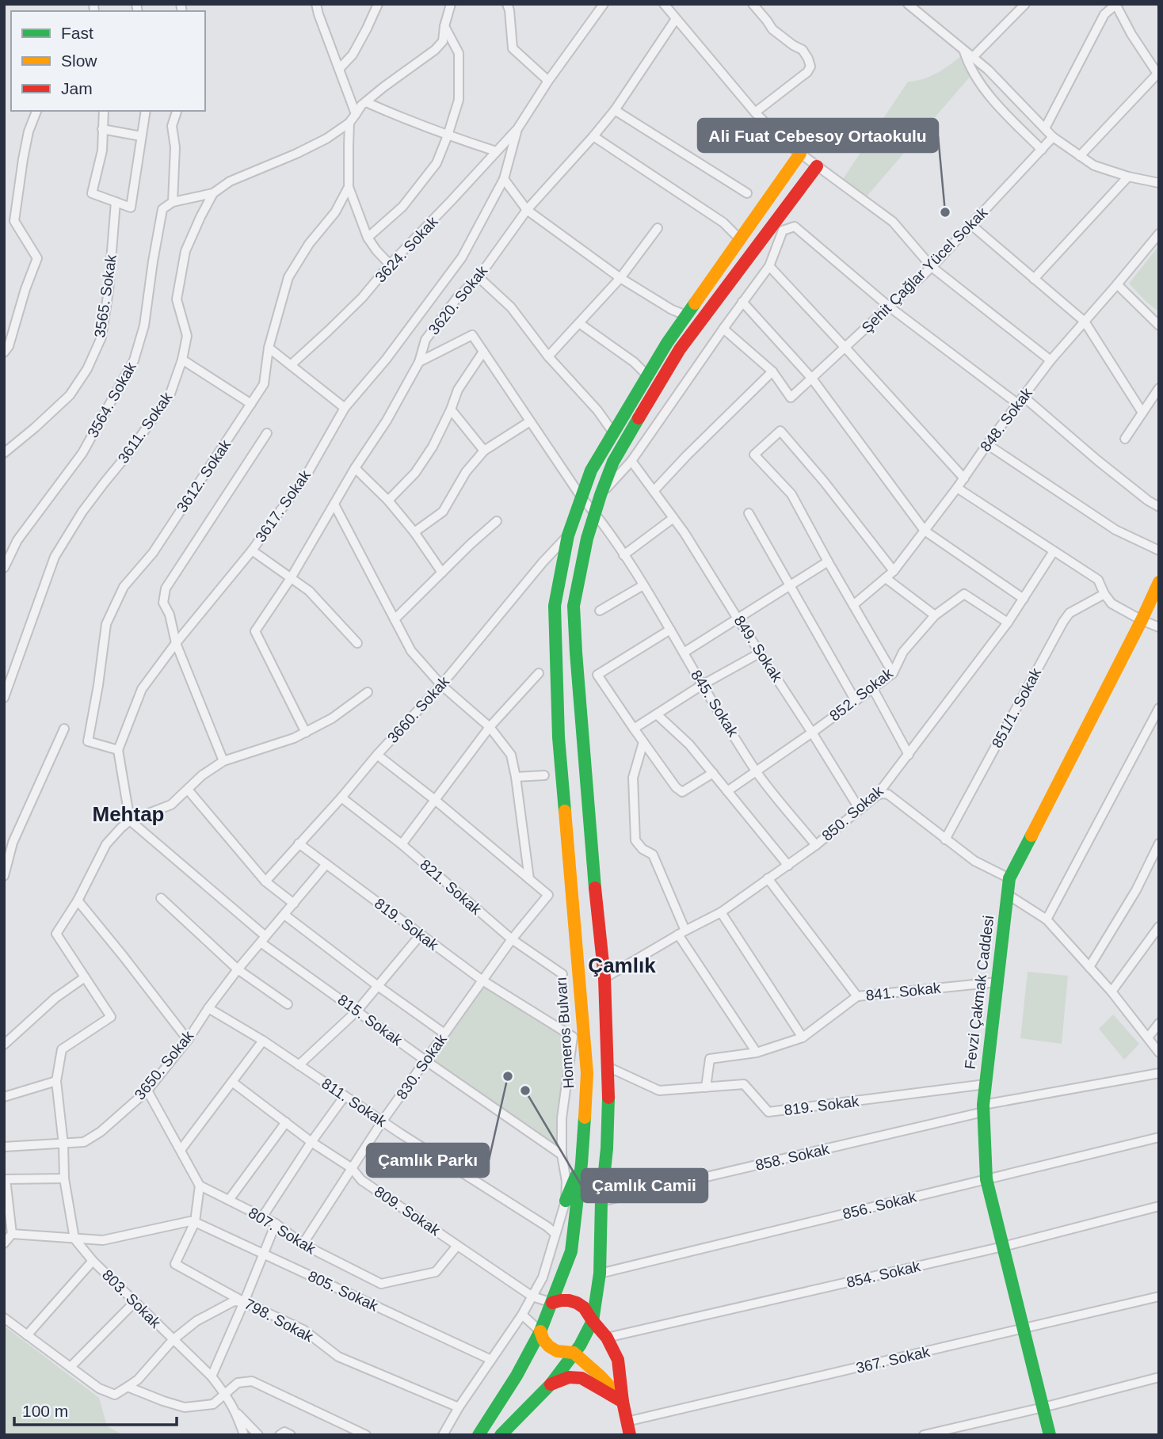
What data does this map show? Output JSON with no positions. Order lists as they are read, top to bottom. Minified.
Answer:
{"streets":{"main road":["Fevzi Çakmak Caddesi","Homeros Bulvarı"],"street":["3624. Sokak","Şehit Çağlar Yücel Sokak","3565. Sokak","3620. Sokak","3564. Sokak","848. Sokak","3611. Sokak","3612. Sokak","3617. Sokak","849. Sokak","852. Sokak","845. Sokak","851/1. Sokak","3660. Sokak","850. Sokak","821. Sokak","819. Sokak","841. Sokak","815. Sokak","3650. Sokak","830. Sokak","811. Sokak","858. Sokak","856. Sokak","809. Sokak","807. Sokak","854. Sokak","805. Sokak","803. Sokak","798. Sokak","367. Sokak"]},"crossings":[["3624. Sokak","3617. Sokak"],["3612. Sokak","3617. Sokak"],["849. Sokak","852. Sokak"],["849. Sokak","850. Sokak"],["852. Sokak","845. Sokak"],["852. Sokak","850. Sokak"],["845. Sokak","850. Sokak"],["845. Sokak","Homeros Bulvarı"],["3660. Sokak","821. Sokak"],["3660. Sokak","819. Sokak"],["3660. Sokak","Homeros Bulvarı"],["850. Sokak","841. Sokak"],["821. Sokak","830. Sokak"],["819. Sokak","Fevzi Çakmak Caddesi"],["819. Sokak","3650. Sokak"],["819. Sokak","830. Sokak"],["841. Sokak","Fevzi Çakmak Caddesi"],["Fevzi Çakmak Caddesi","858. Sokak"],["Fevzi Çakmak Caddesi","856. Sokak"],["Fevzi Çakmak Caddesi","854. Sokak"],["Fevzi Çakmak Caddesi","367. Sokak"],["815. Sokak","3650. Sokak"],["815. Sokak","830. Sokak"],["Homeros Bulvarı","809. Sokak"],["3650. Sokak","811. Sokak"],["3650. Sokak","803. Sokak"],["830. Sokak","811. Sokak"],["830. Sokak","809. Sokak"],["830. Sokak","807. Sokak"],["809. Sokak","807. Sokak"],["807. Sokak","798. Sokak"],["805. Sokak","798. Sokak"]],"districts":["Mehtap","Çamlık"],"places":["Ali Fuat Cebesoy Ortaokulu","Çamlık Parkı","Çamlık Camii"],"legend":["Fast","Slow","Jam"],"scale_bar":"100 m"}
